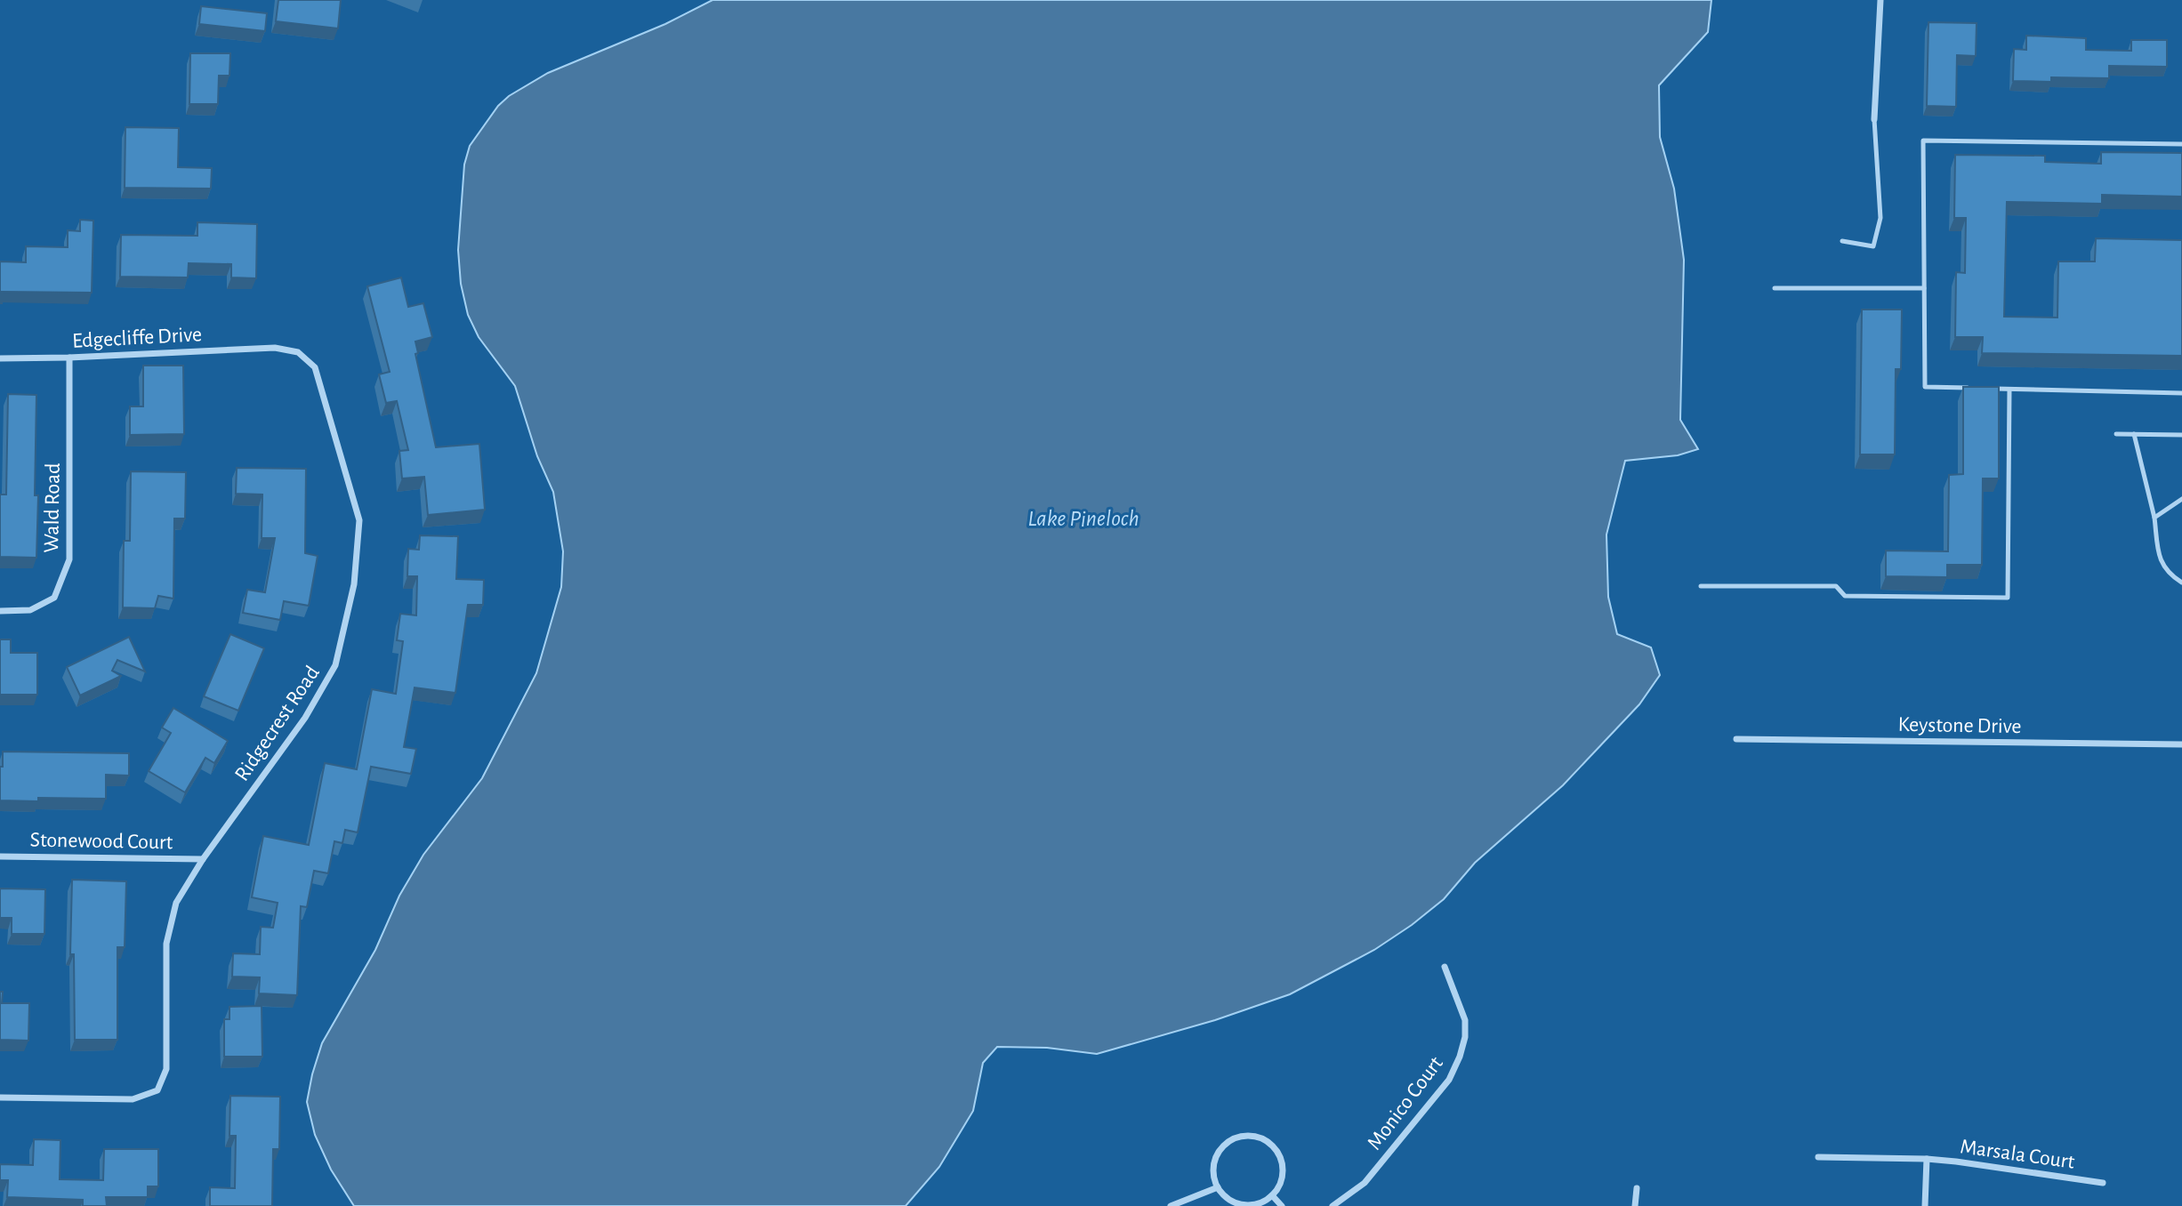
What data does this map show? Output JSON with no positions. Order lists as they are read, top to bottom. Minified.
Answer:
{"streets":{"street":["Edgecliffe Drive","Wald Road","Ridgecrest Road","Keystone Drive","Stonewood Court","Monico Court","Marsala Court"]},"crossings":[["Edgecliffe Drive","Wald Road"],["Edgecliffe Drive","Ridgecrest Road"],["Ridgecrest Road","Stonewood Court"]],"water":["Lake Pineloch"]}
